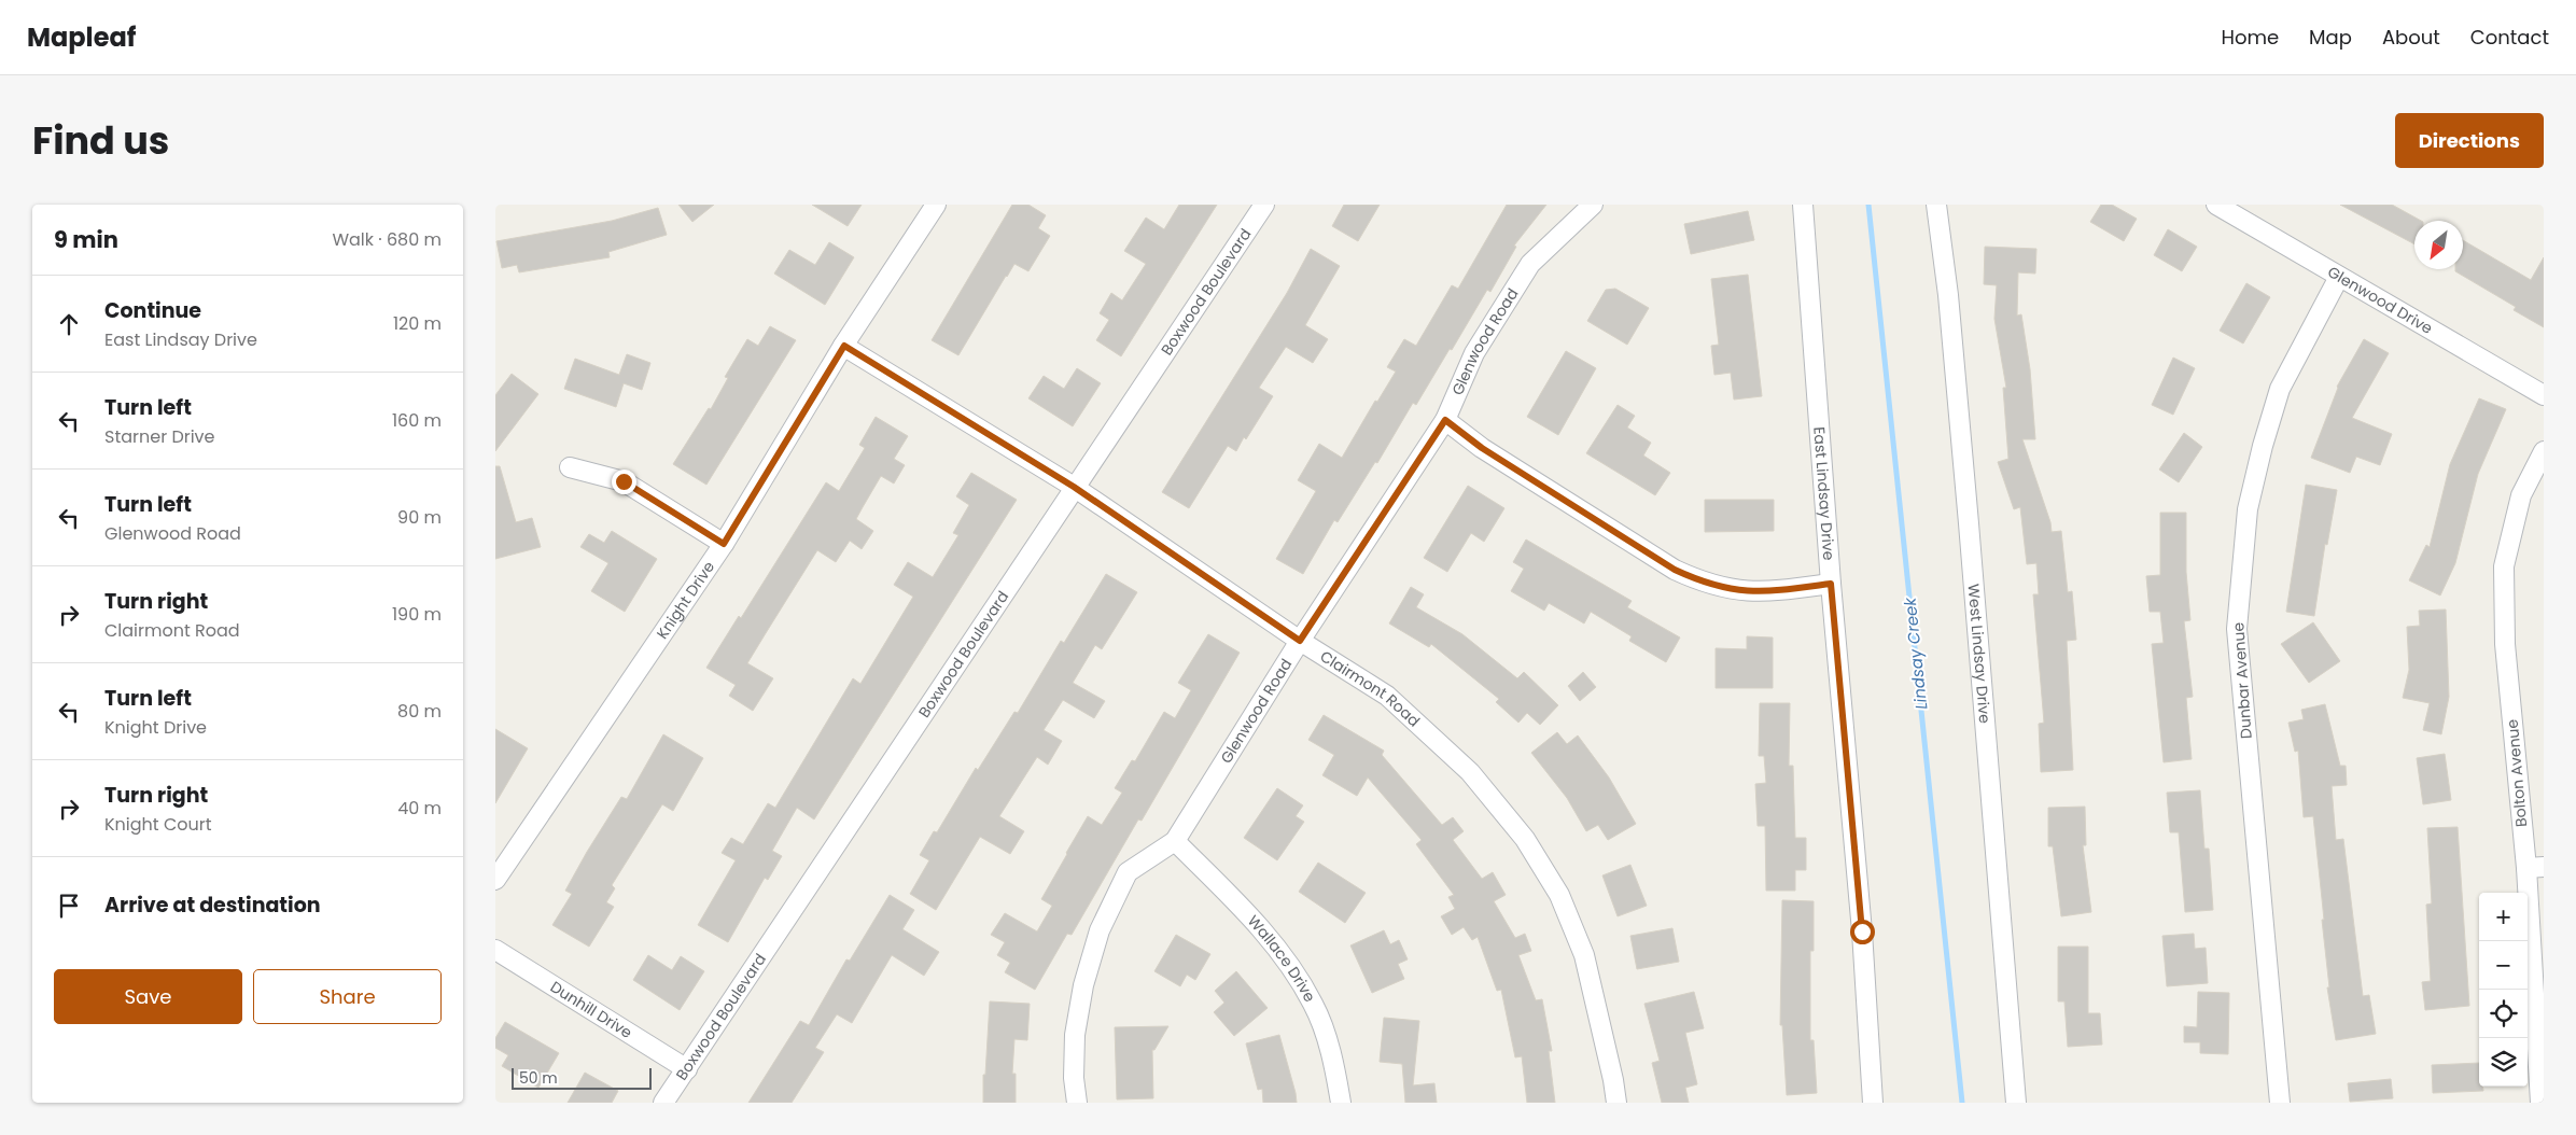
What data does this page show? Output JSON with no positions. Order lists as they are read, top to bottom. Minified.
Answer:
{"streets":{"street":["Boxwood Boulevard","Glenwood Drive","Glenwood Road","East Lindsay Drive","Knight Drive","West Lindsay Drive","Dunbar Avenue","Clairmont Road","Bolton Avenue","Wallace Drive","Dunhill Drive"]},"crossings":[["Boxwood Boulevard","Clairmont Road"],["Boxwood Boulevard","Dunhill Drive"],["Glenwood Drive","Dunbar Avenue"],["Glenwood Road","Clairmont Road"],["Glenwood Road","Wallace Drive"],["Knight Drive","Clairmont Road"]],"water":["Lindsay Creek"],"scale_bar":"50 m","north":"bottom left","page":{"header":"Mapleaf","nav":["Home","Map","About","Contact"],"title":"Find us","buttons":["Directions",["Save","Share"]],"heading":["9 min","Walk · 680 m"],"list":[["Continue","East Lindsay Drive","120 m"],["Turn left","Starner Drive","160 m"],["Turn left","Glenwood Road","90 m"],["Turn right","Clairmont Road","190 m"],["Turn left","Knight Drive","80 m"],["Turn right","Knight Court","40 m"],"Arrive at destination"],"map_buttons":["+","−"],"scale":"50 m"}}
